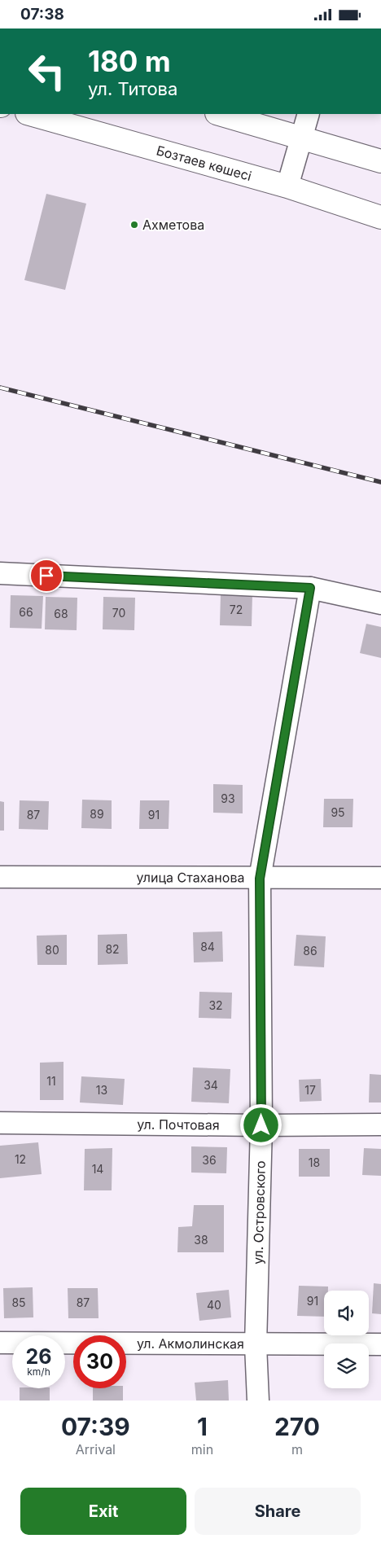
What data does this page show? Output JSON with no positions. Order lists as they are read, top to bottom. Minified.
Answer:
{"streets":{"highway":["Бозтаев көшесі"],"street":["улица Стаханова","ул. Почтовая","ул. Островского","ул. Акмолинская"]},"crossings":[["улица Стаханова","ул. Островского"],["ул. Почтовая","ул. Островского"],["ул. Островского","ул. Акмолинская"]],"places":["Ахметова"],"house_numbers":["72","66","70","68","93","95","89","87","91","84","82","80","86","32","11","34","13","17","12","36","18","14","38","91","85","87","40"],"page":{"status":"07:38","turn":["180 m","ул. Титова"],"speed":"26 km/h","limit":"30","eta":["07:39","Arrival","1","min","270","m"],"buttons":["Exit","Share"]}}
